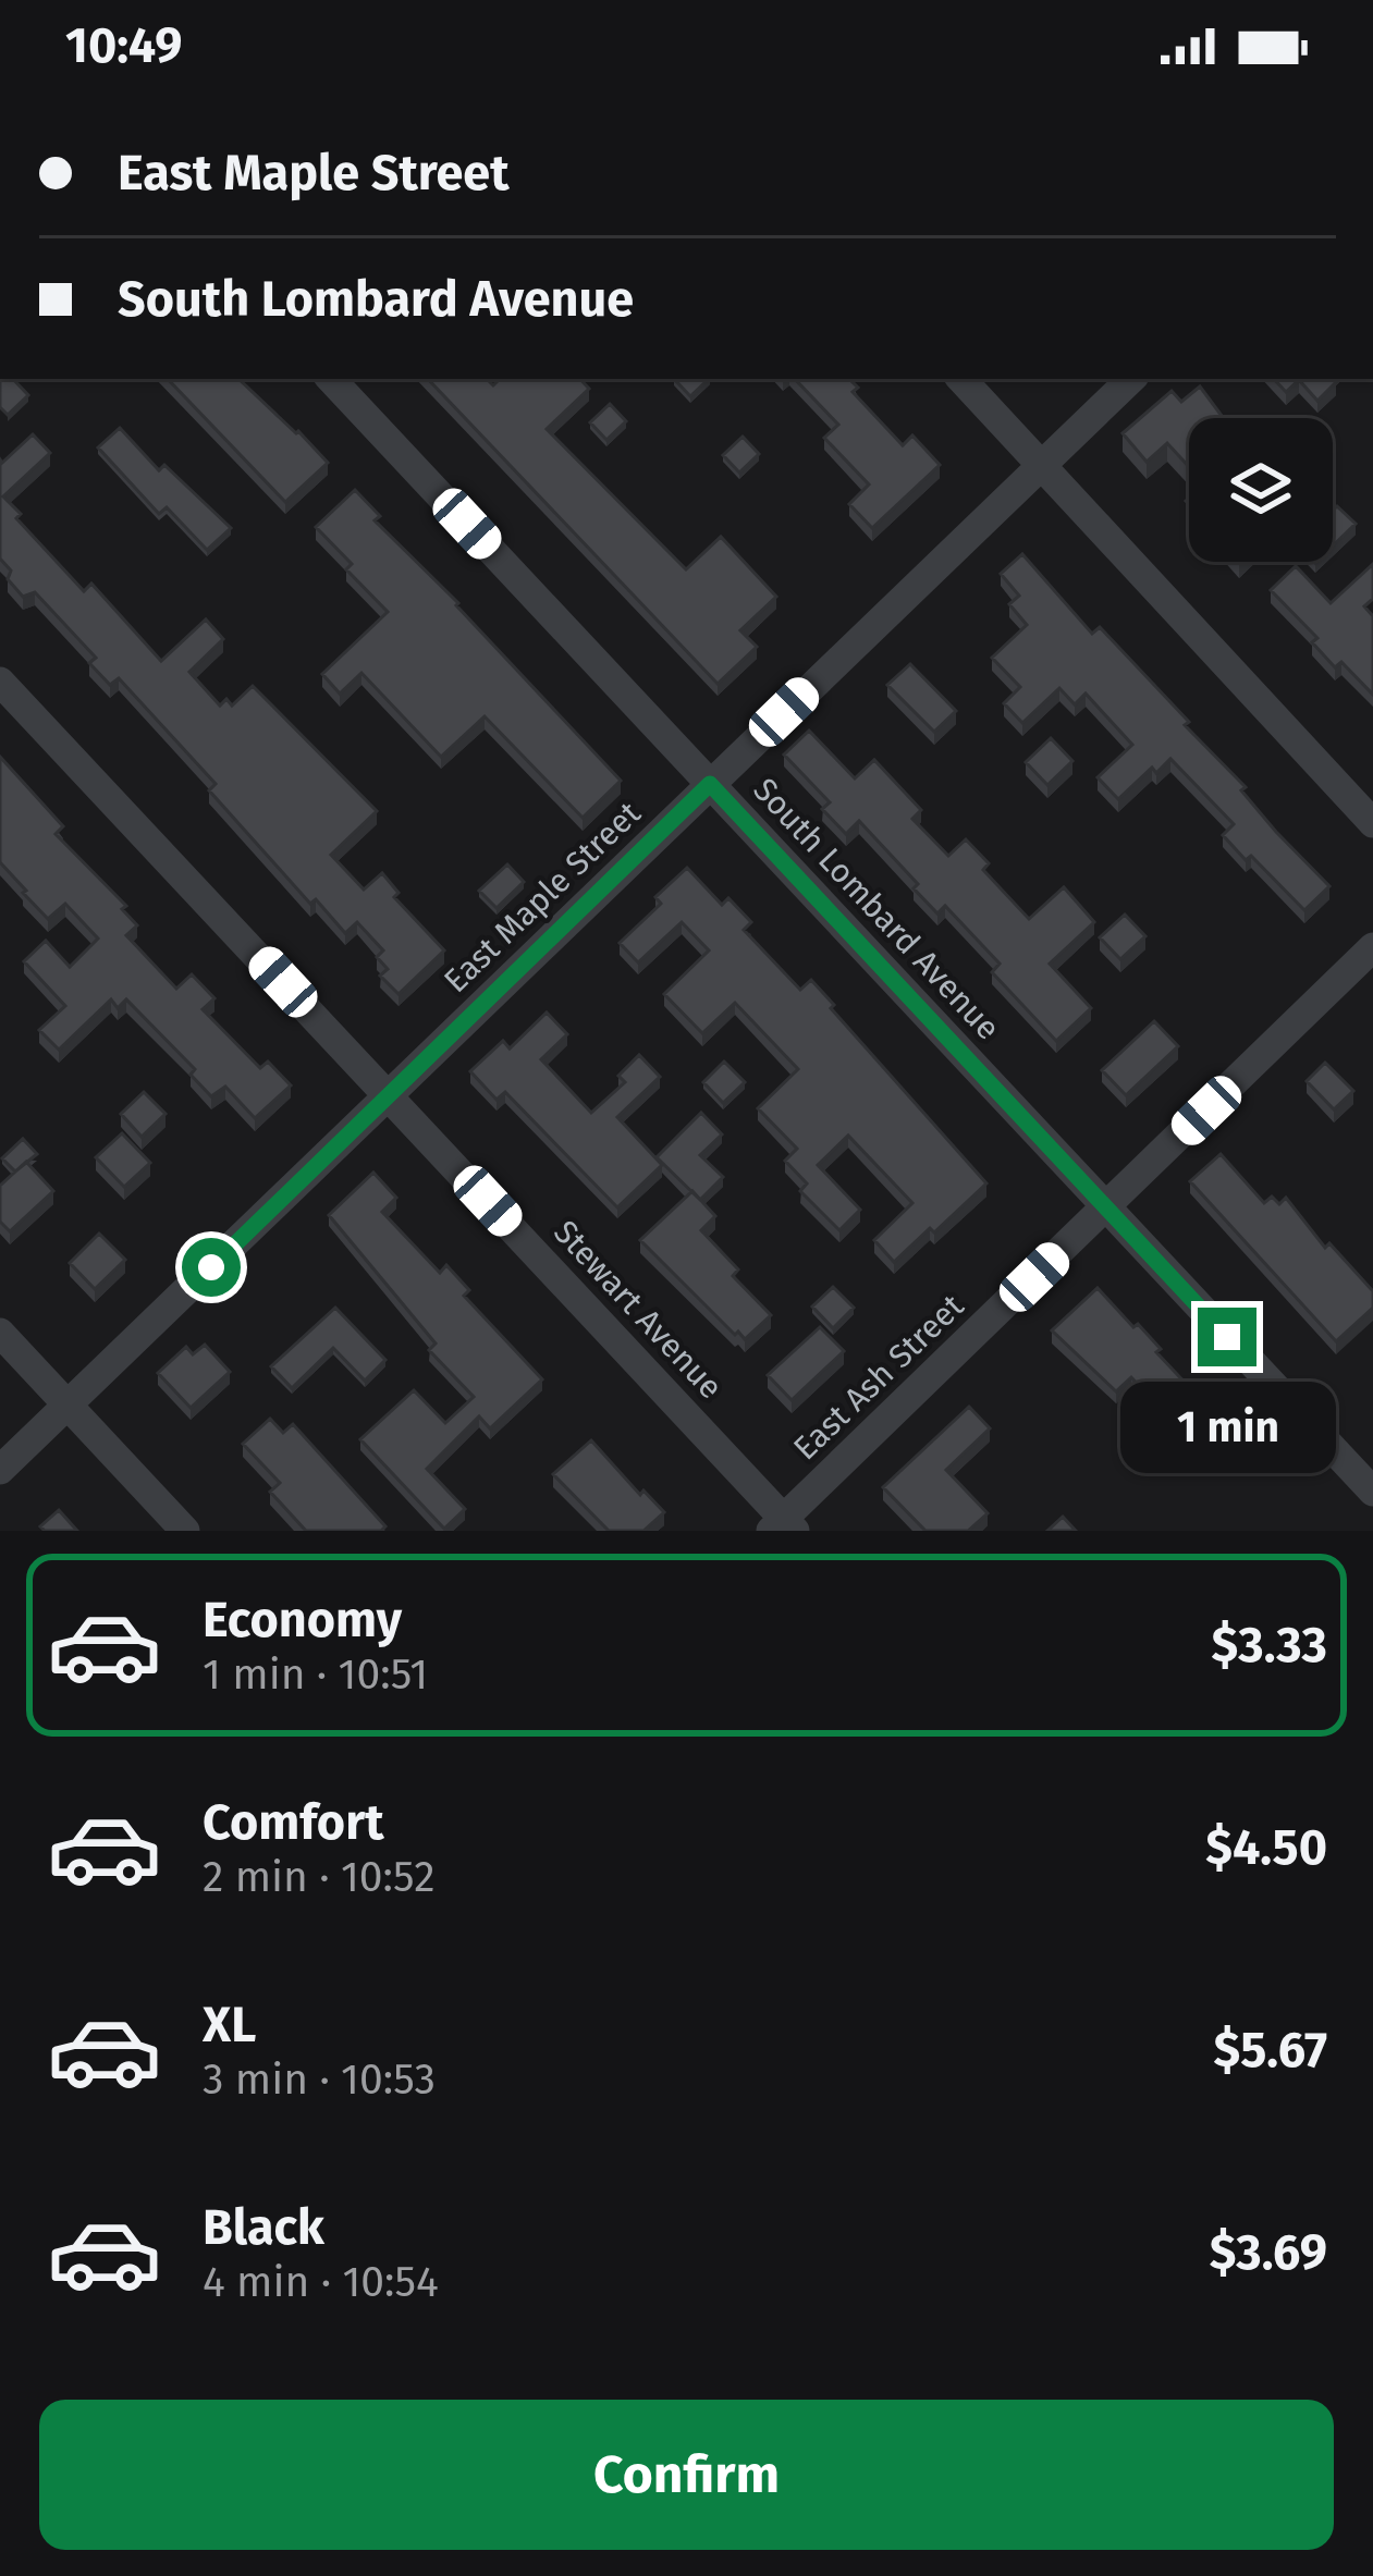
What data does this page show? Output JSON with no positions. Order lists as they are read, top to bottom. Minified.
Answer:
{"streets":{"street":["East Maple Street","South Lombard Avenue","Stewart Avenue","East Ash Street"]},"crossings":[["East Maple Street","South Lombard Avenue"],["East Maple Street","Stewart Avenue"],["South Lombard Avenue","East Ash Street"],["Stewart Avenue","East Ash Street"]],"page":{"status":"10:49","banner":["East Maple Street","South Lombard Avenue"],"bubble":"1 min","list":[{"name":"Economy","note":"1 min · 10:51","value":"$3.33"},{"name":"Comfort","note":"2 min · 10:52","value":"$4.50"},{"name":"XL","note":"3 min · 10:53","value":"$5.67"},{"name":"Black","note":"4 min · 10:54","value":"$3.69"}],"buttons":"Confirm"}}
